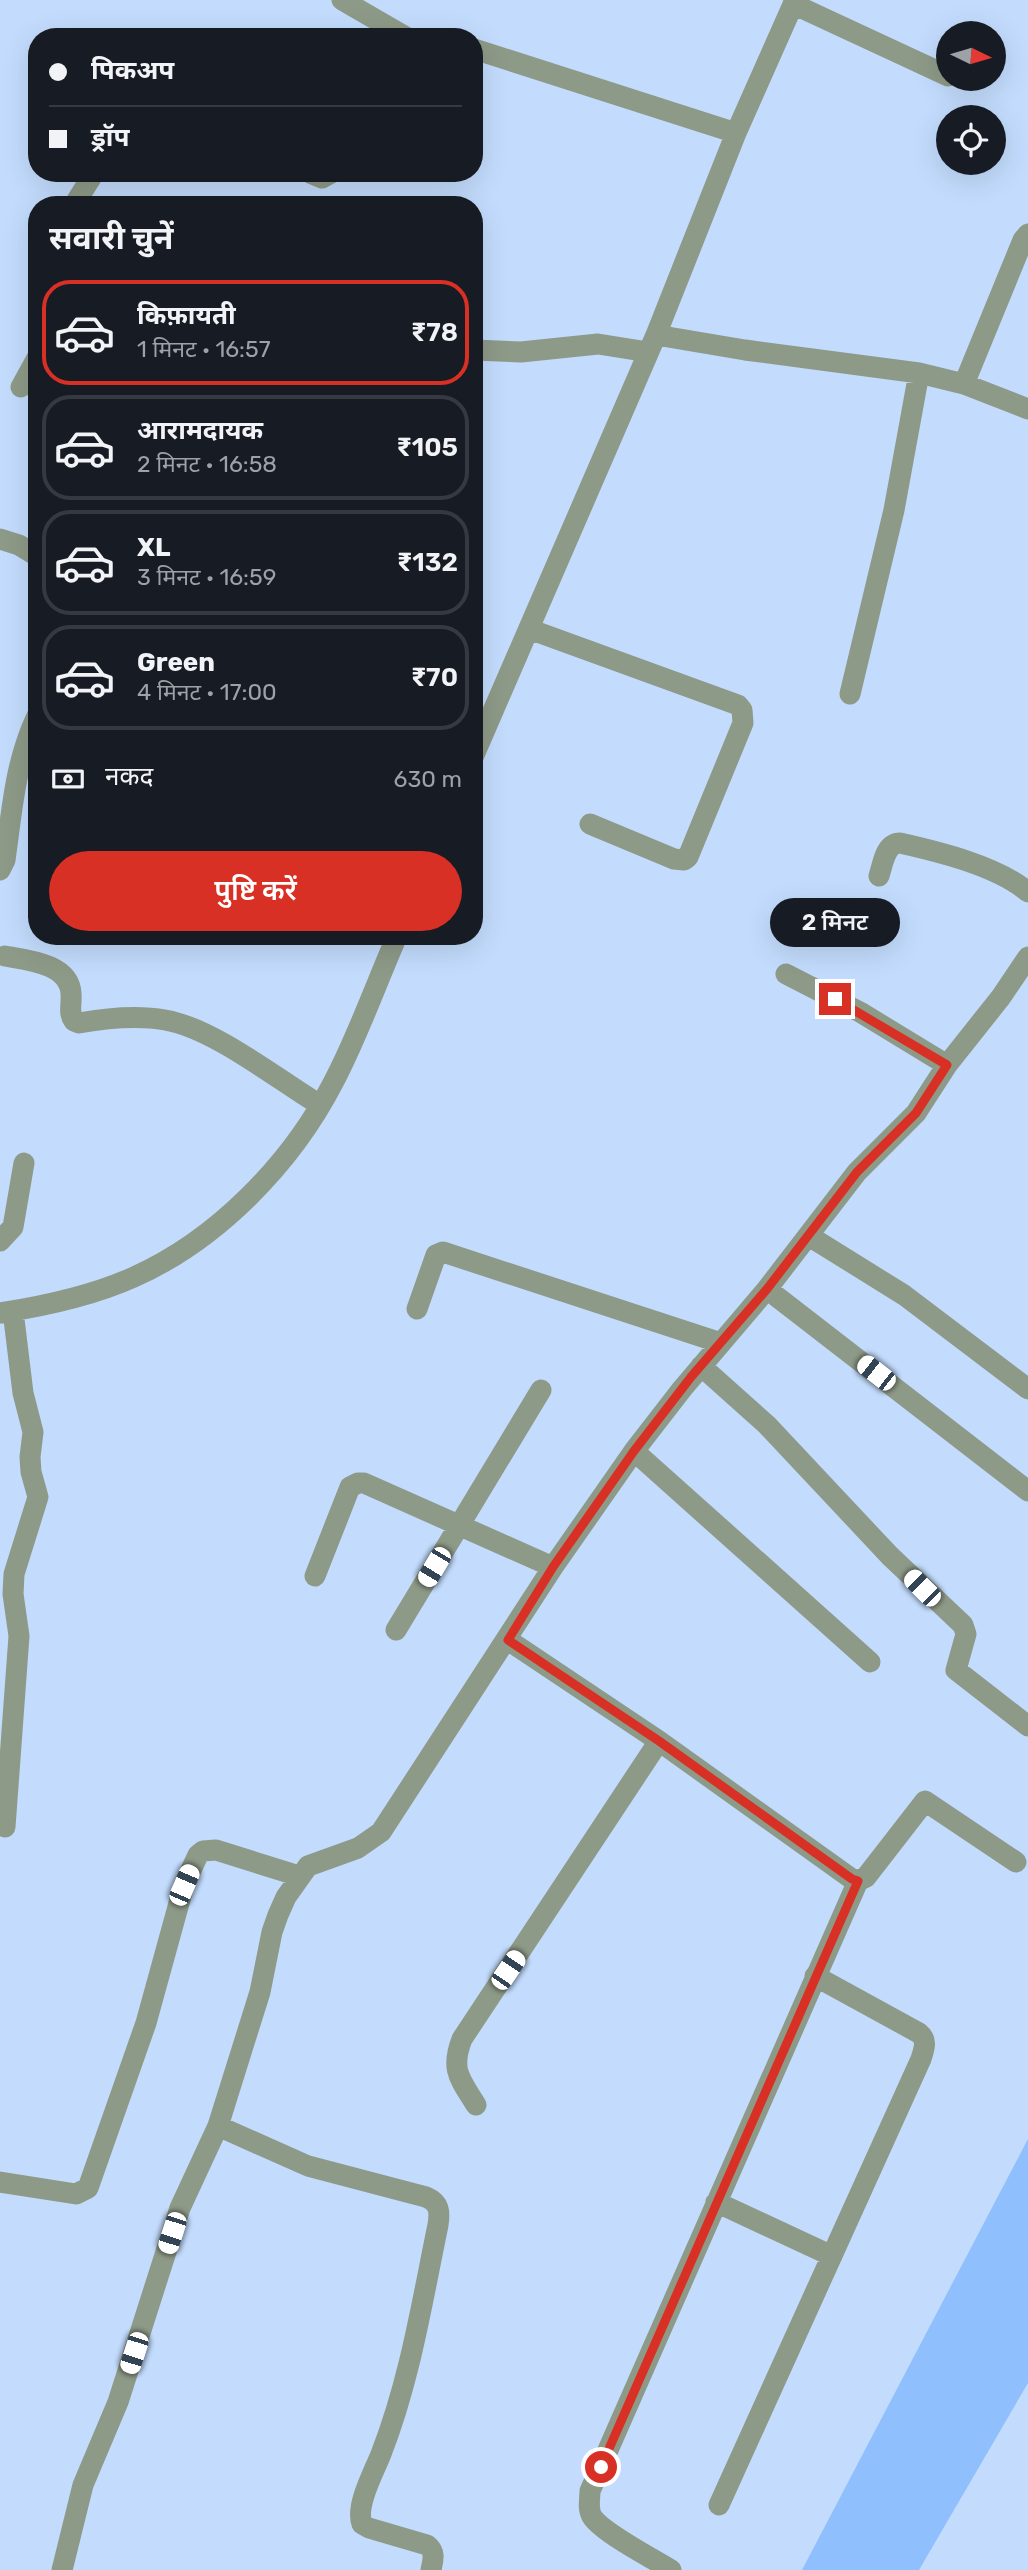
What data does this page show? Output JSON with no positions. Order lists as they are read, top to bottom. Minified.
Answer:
{"north":"right","page":{"banner":["पिकअप","ड्रॉप"],"heading":"सवारी चुनें","list":[{"name":"किफ़ायती","note":"1 मिनट · 16:57","value":"₹78"},{"name":"आरामदायक","note":"2 मिनट · 16:58","value":"₹105"},{"name":"XL","note":"3 मिनट · 16:59","value":"₹132"},{"name":"Green","note":"4 मिनट · 17:00","value":"₹70"}],"pay":["नकद","630 m"],"buttons":"पुष्टि करें","bubble":"2 मिनट"}}
